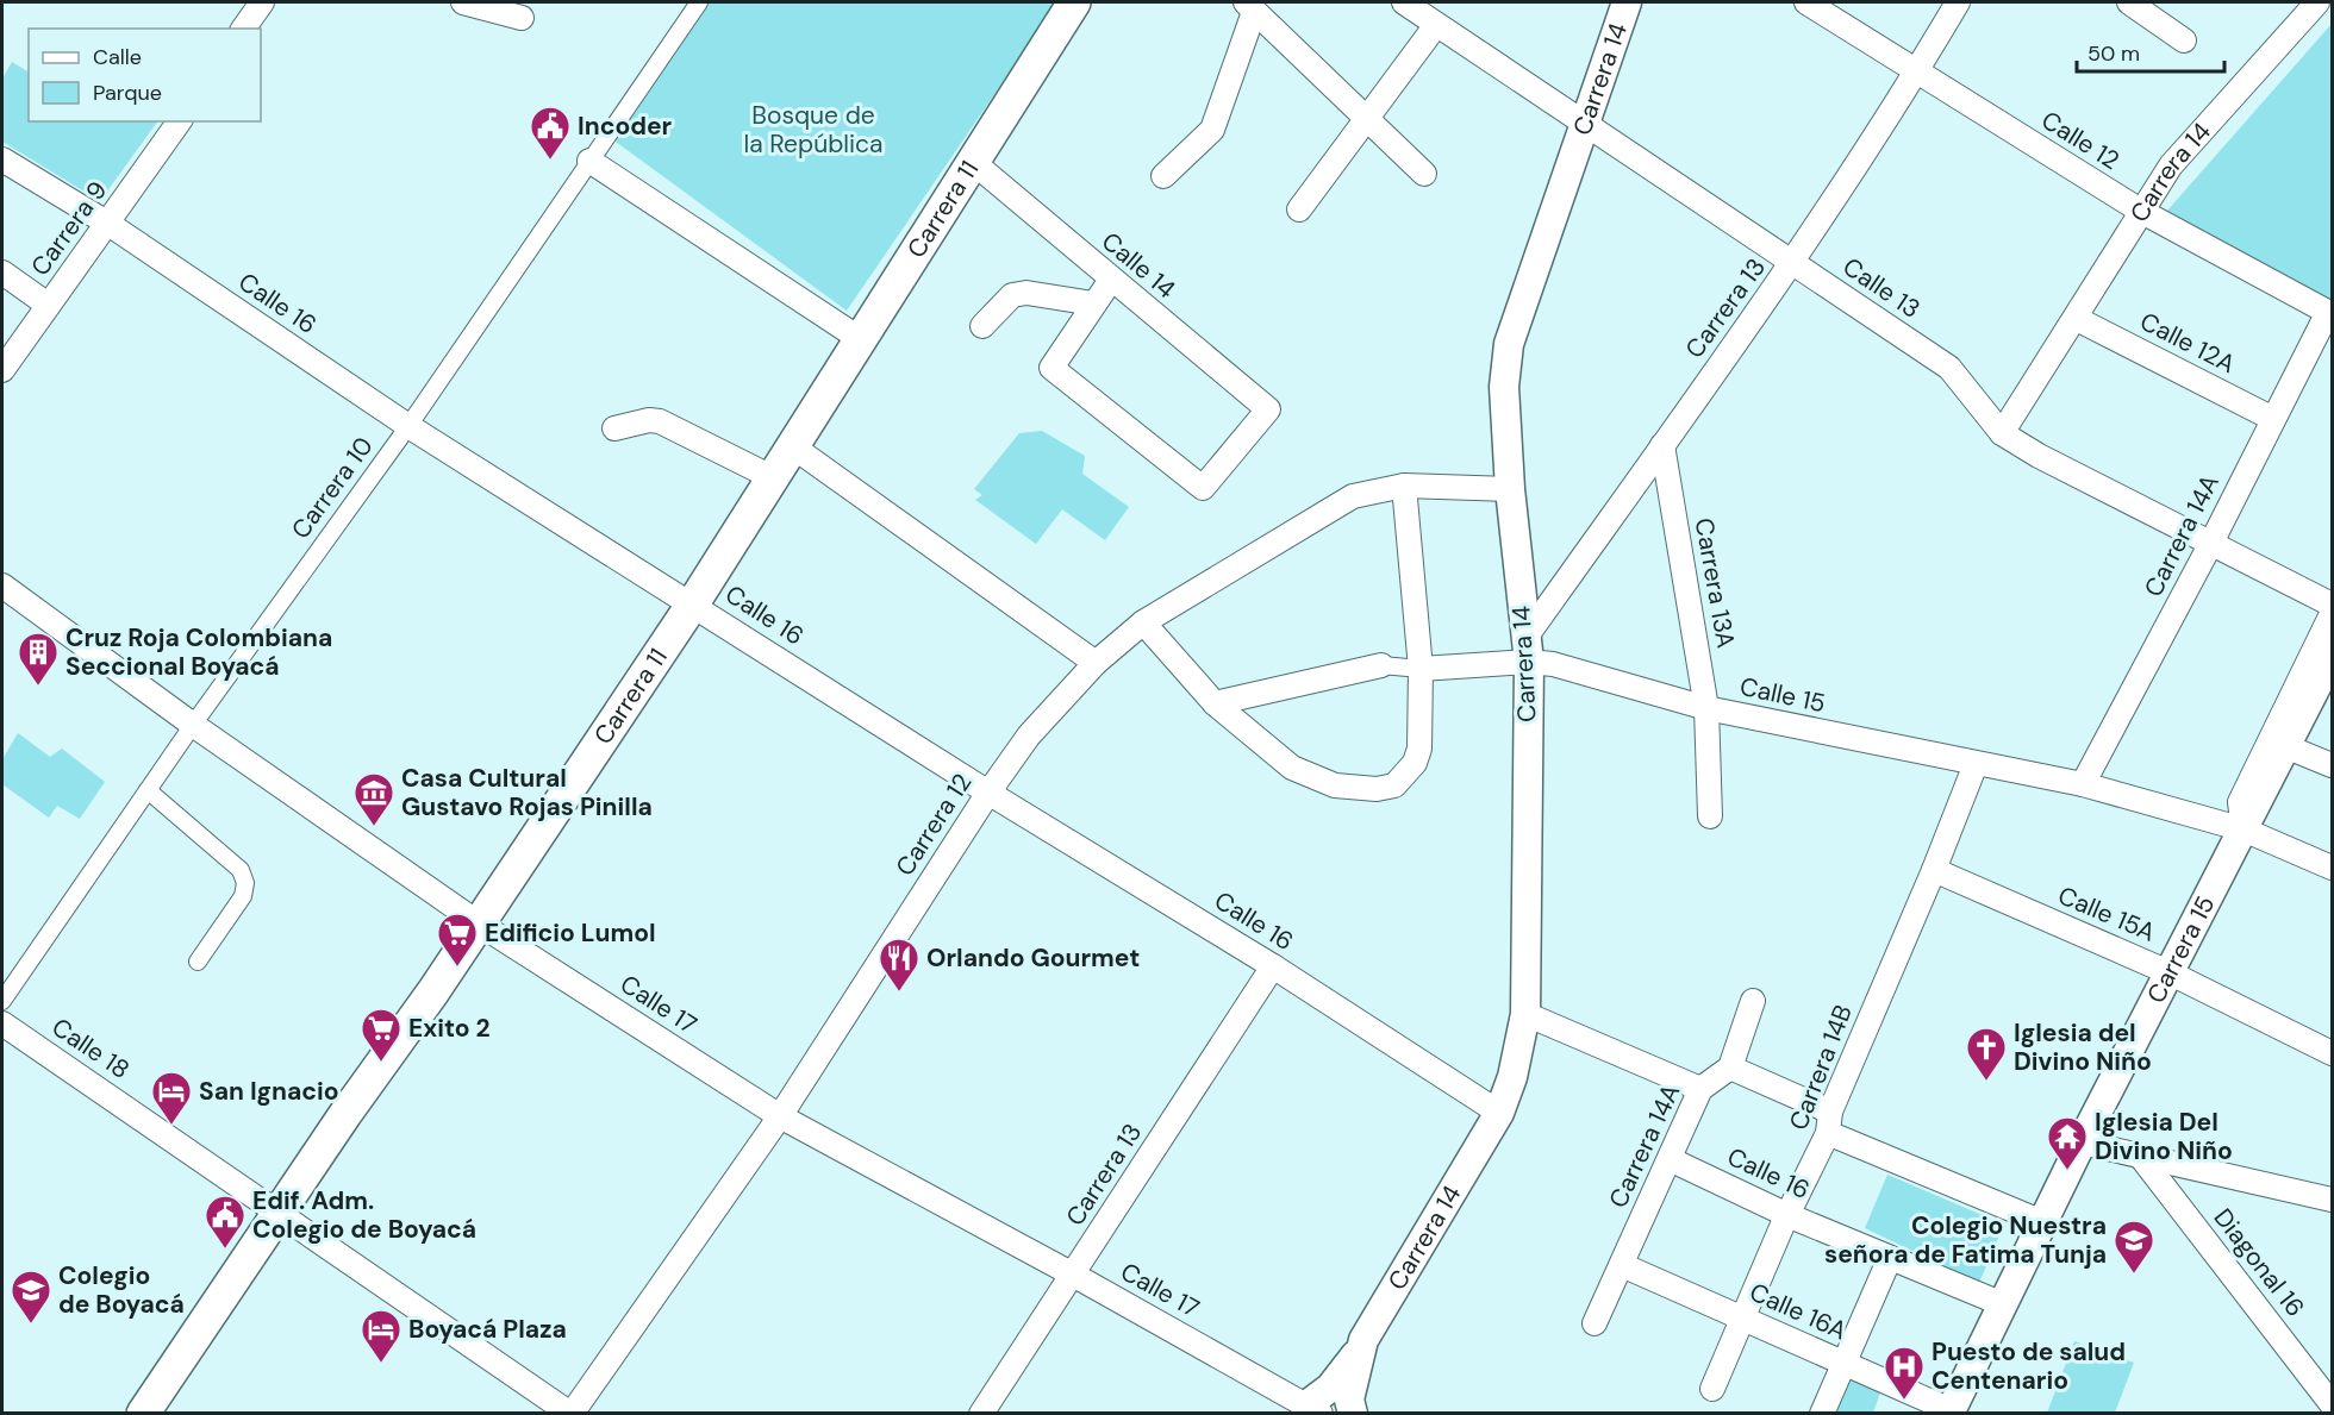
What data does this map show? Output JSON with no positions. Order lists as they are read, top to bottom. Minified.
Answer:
{"streets":{"main road":["Carrera 11"],"street":["Carrera 14","Calle 12","Carrera 9","Calle 14","Calle 13","Calle 16","Carrera 13","Calle 12A","Carrera 10","Carrera 14A","Carrera 13A","Calle 15","Carrera 12","Calle 15A","Carrera 15","Calle 17","Calle 18","Carrera 14B","Diagonal 16","Calle 16A"]},"crossings":[["Carrera 14","Calle 12"],["Carrera 14","Calle 13"],["Carrera 14","Calle 16"],["Carrera 14","Carrera 13"],["Carrera 14","Calle 12A"],["Carrera 14","Calle 15"],["Carrera 14","Carrera 12"],["Calle 12","Carrera 13"],["Calle 12","Carrera 14A"],["Carrera 11","Calle 14"],["Carrera 11","Calle 16"],["Carrera 11","Calle 17"],["Carrera 11","Calle 18"],["Carrera 9","Calle 16"],["Calle 13","Carrera 13"],["Calle 13","Carrera 14A"],["Calle 16","Carrera 13"],["Calle 16","Carrera 10"],["Calle 16","Carrera 14A"],["Calle 16","Carrera 12"],["Calle 16","Carrera 15"],["Calle 16","Carrera 14B"],["Carrera 13","Carrera 13A"],["Carrera 13","Calle 15"],["Carrera 13","Calle 17"],["Calle 12A","Carrera 14A"],["Carrera 10","Calle 17"],["Carrera 14A","Calle 15"],["Carrera 14A","Calle 16A"],["Carrera 13A","Calle 15"],["Calle 15","Carrera 15"],["Calle 15","Carrera 14B"],["Carrera 12","Calle 17"],["Carrera 12","Calle 18"],["Calle 15A","Carrera 15"],["Calle 15A","Carrera 14B"],["Carrera 15","Calle 16A"],["Carrera 14B","Calle 16A"]],"parks":["Bosque de la República"],"places":{"public building":["Incoder","Edif. Adm. Colegio de Boyacá"],"building":["Cruz Roja Colombiana Seccional Boyacá"],"museum":["Casa Cultural Gustavo Rojas Pinilla"],"supermarket":["Edificio Lumol","Exito 2"],"restaurant":["Orlando Gourmet"],"church":["Iglesia del Divino Niño"],"hotel":["San Ignacio","Boyacá Plaza"],"temple":["Iglesia Del Divino Niño"],"school or university":["Colegio Nuestra señora de Fatima Tunja","Colegio de Boyacá"],"hospital":["Puesto de salud Centenario"]},"legend":["Calle","Parque"],"scale_bar":"50 m"}
